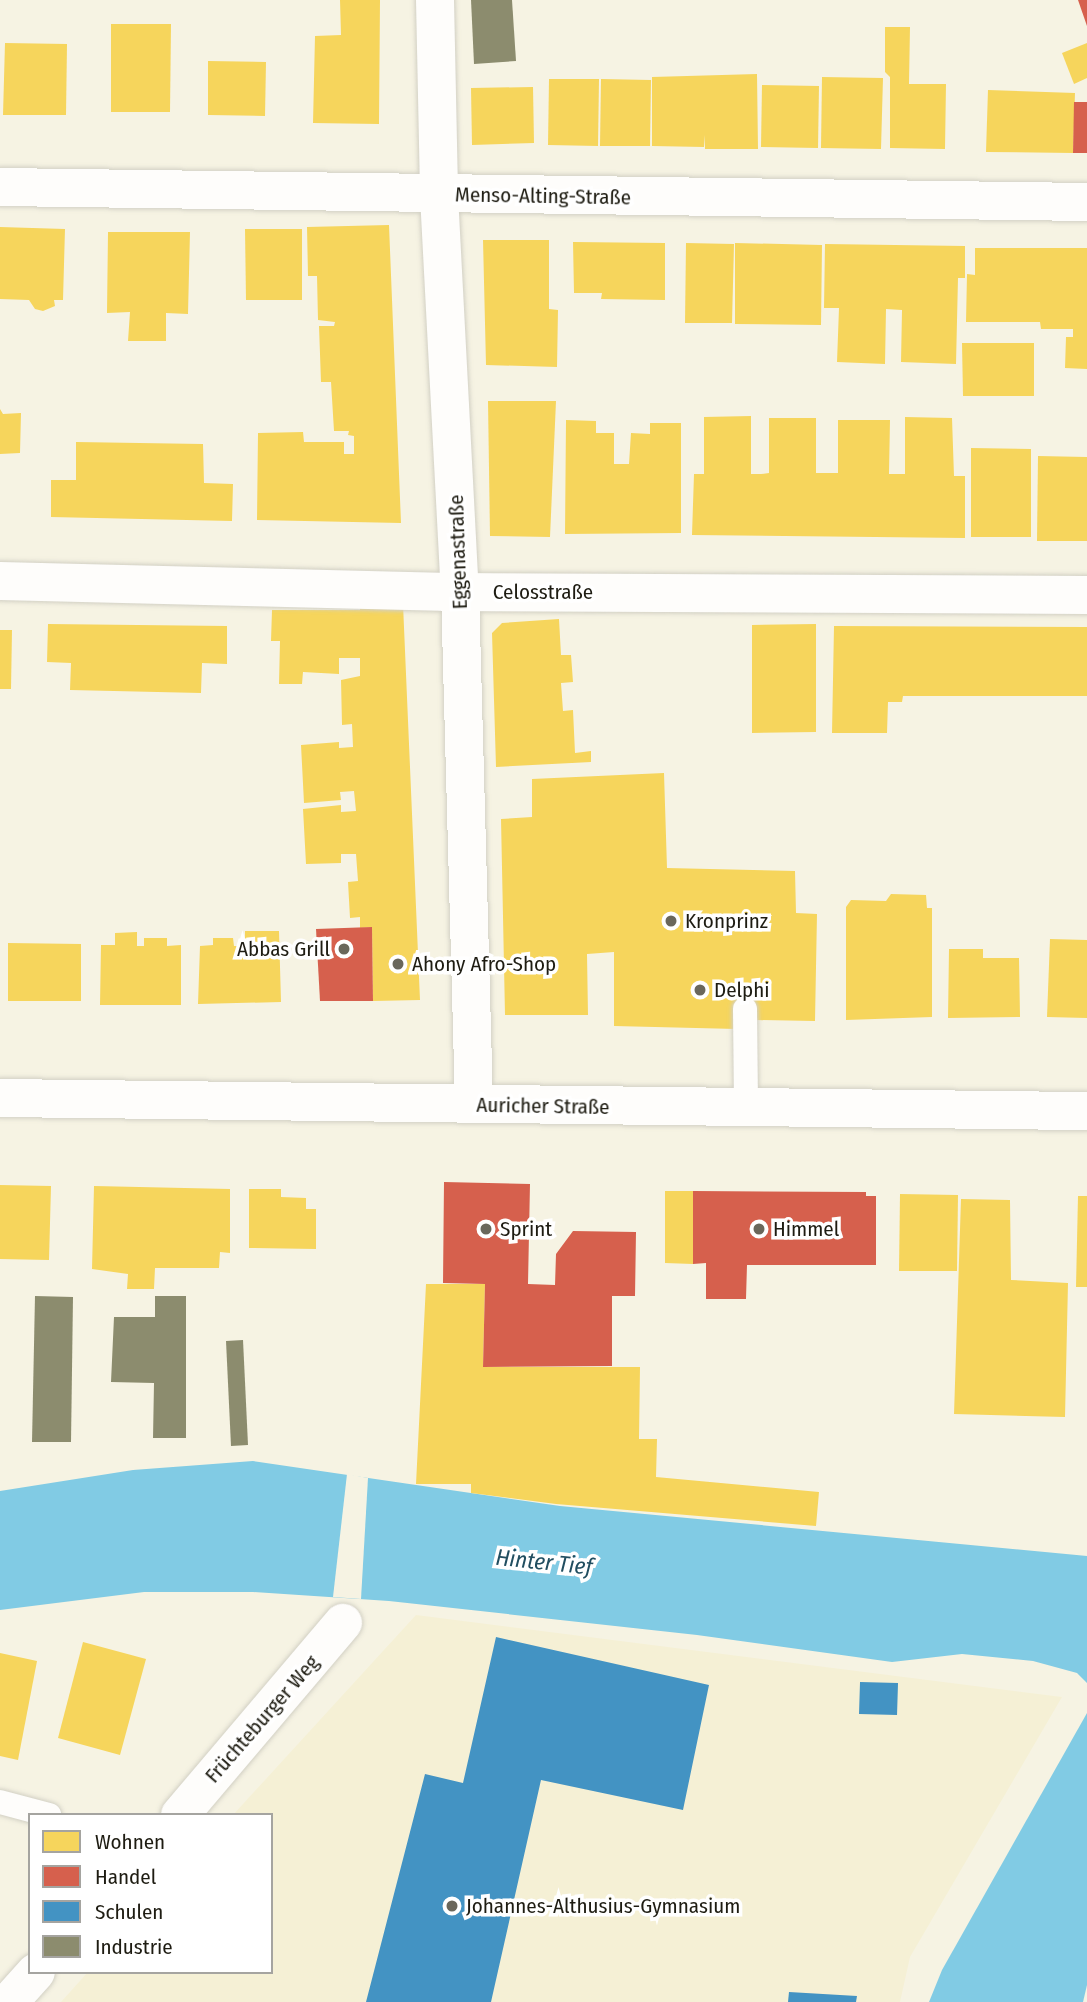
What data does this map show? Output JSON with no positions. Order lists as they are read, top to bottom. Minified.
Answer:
{"streets":{"street":["Menso-Alting-Straße","Eggenastraße","Celosstraße","Auricher Straße","Früchteburger Weg"]},"crossings":[["Menso-Alting-Straße","Eggenastraße"],["Eggenastraße","Celosstraße"],["Eggenastraße","Auricher Straße"]],"water":["Hinter Tief"],"places":["Kronprinz","Abbas Grill","Ahony Afro-Shop","Delphi","Sprint","Himmel","Johannes-Althusius-Gymnasium"],"legend":["Wohnen","Handel","Schulen","Industrie"]}
